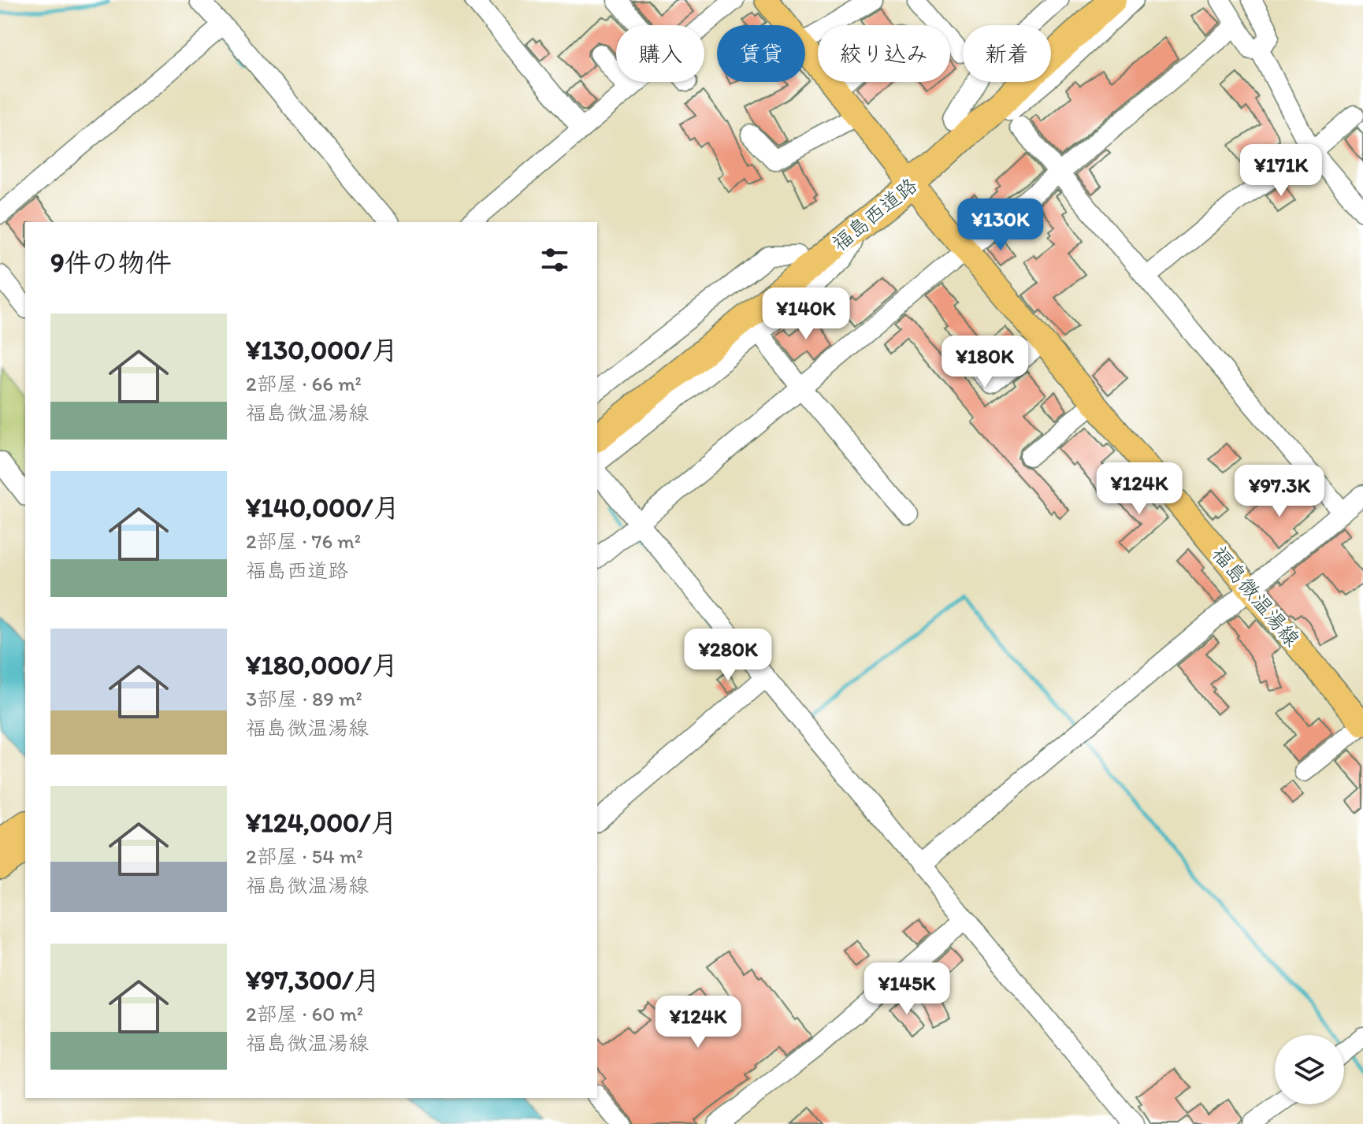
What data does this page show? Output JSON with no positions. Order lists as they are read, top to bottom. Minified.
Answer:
{"streets":{"highway":["福島西道路"],"main road":["福島微温湯線"]},"crossings":[["福島西道路","福島微温湯線"]],"page":{"chip":["購入","賃貸","絞り込み","新着"],"price":["¥171K","¥130K","¥140K","¥180K","¥124K","¥97.3K","¥280K","¥145K","¥124K"],"heading":"9件の物件","list":[{"name":"¥130,000/月","note":"2部屋 · 66 m² · 福島微温湯線"},{"name":"¥140,000/月","note":"2部屋 · 76 m² · 福島西道路"},{"name":"¥180,000/月","note":"3部屋 · 89 m² · 福島微温湯線"},{"name":"¥124,000/月","note":"2部屋 · 54 m² · 福島微温湯線"},{"name":"¥97,300/月","note":"2部屋 · 60 m² · 福島微温湯線"}]}}
